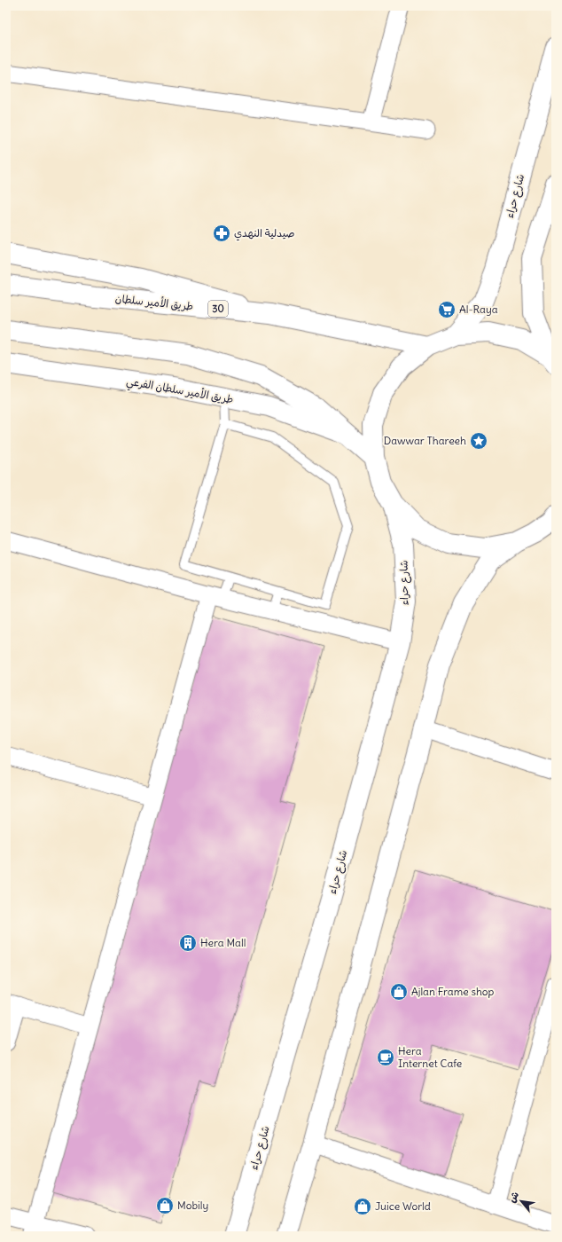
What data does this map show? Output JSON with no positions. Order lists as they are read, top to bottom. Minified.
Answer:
{"streets":{"main road":["شارع حراء","طريق الأمير سلطان","30","طريق الأمير سلطان الفرعي"]},"places":{"pharmacy":["صيدلية النهدي"],"supermarket":["Al-Raya"],"place":["Dawwar Thareeh"],"building":["Hera Mall"],"shop":["Ajlan Frame shop","Mobily","Juice World"],"cafe":["Hera Internet Cafe"]},"north":"top left"}
